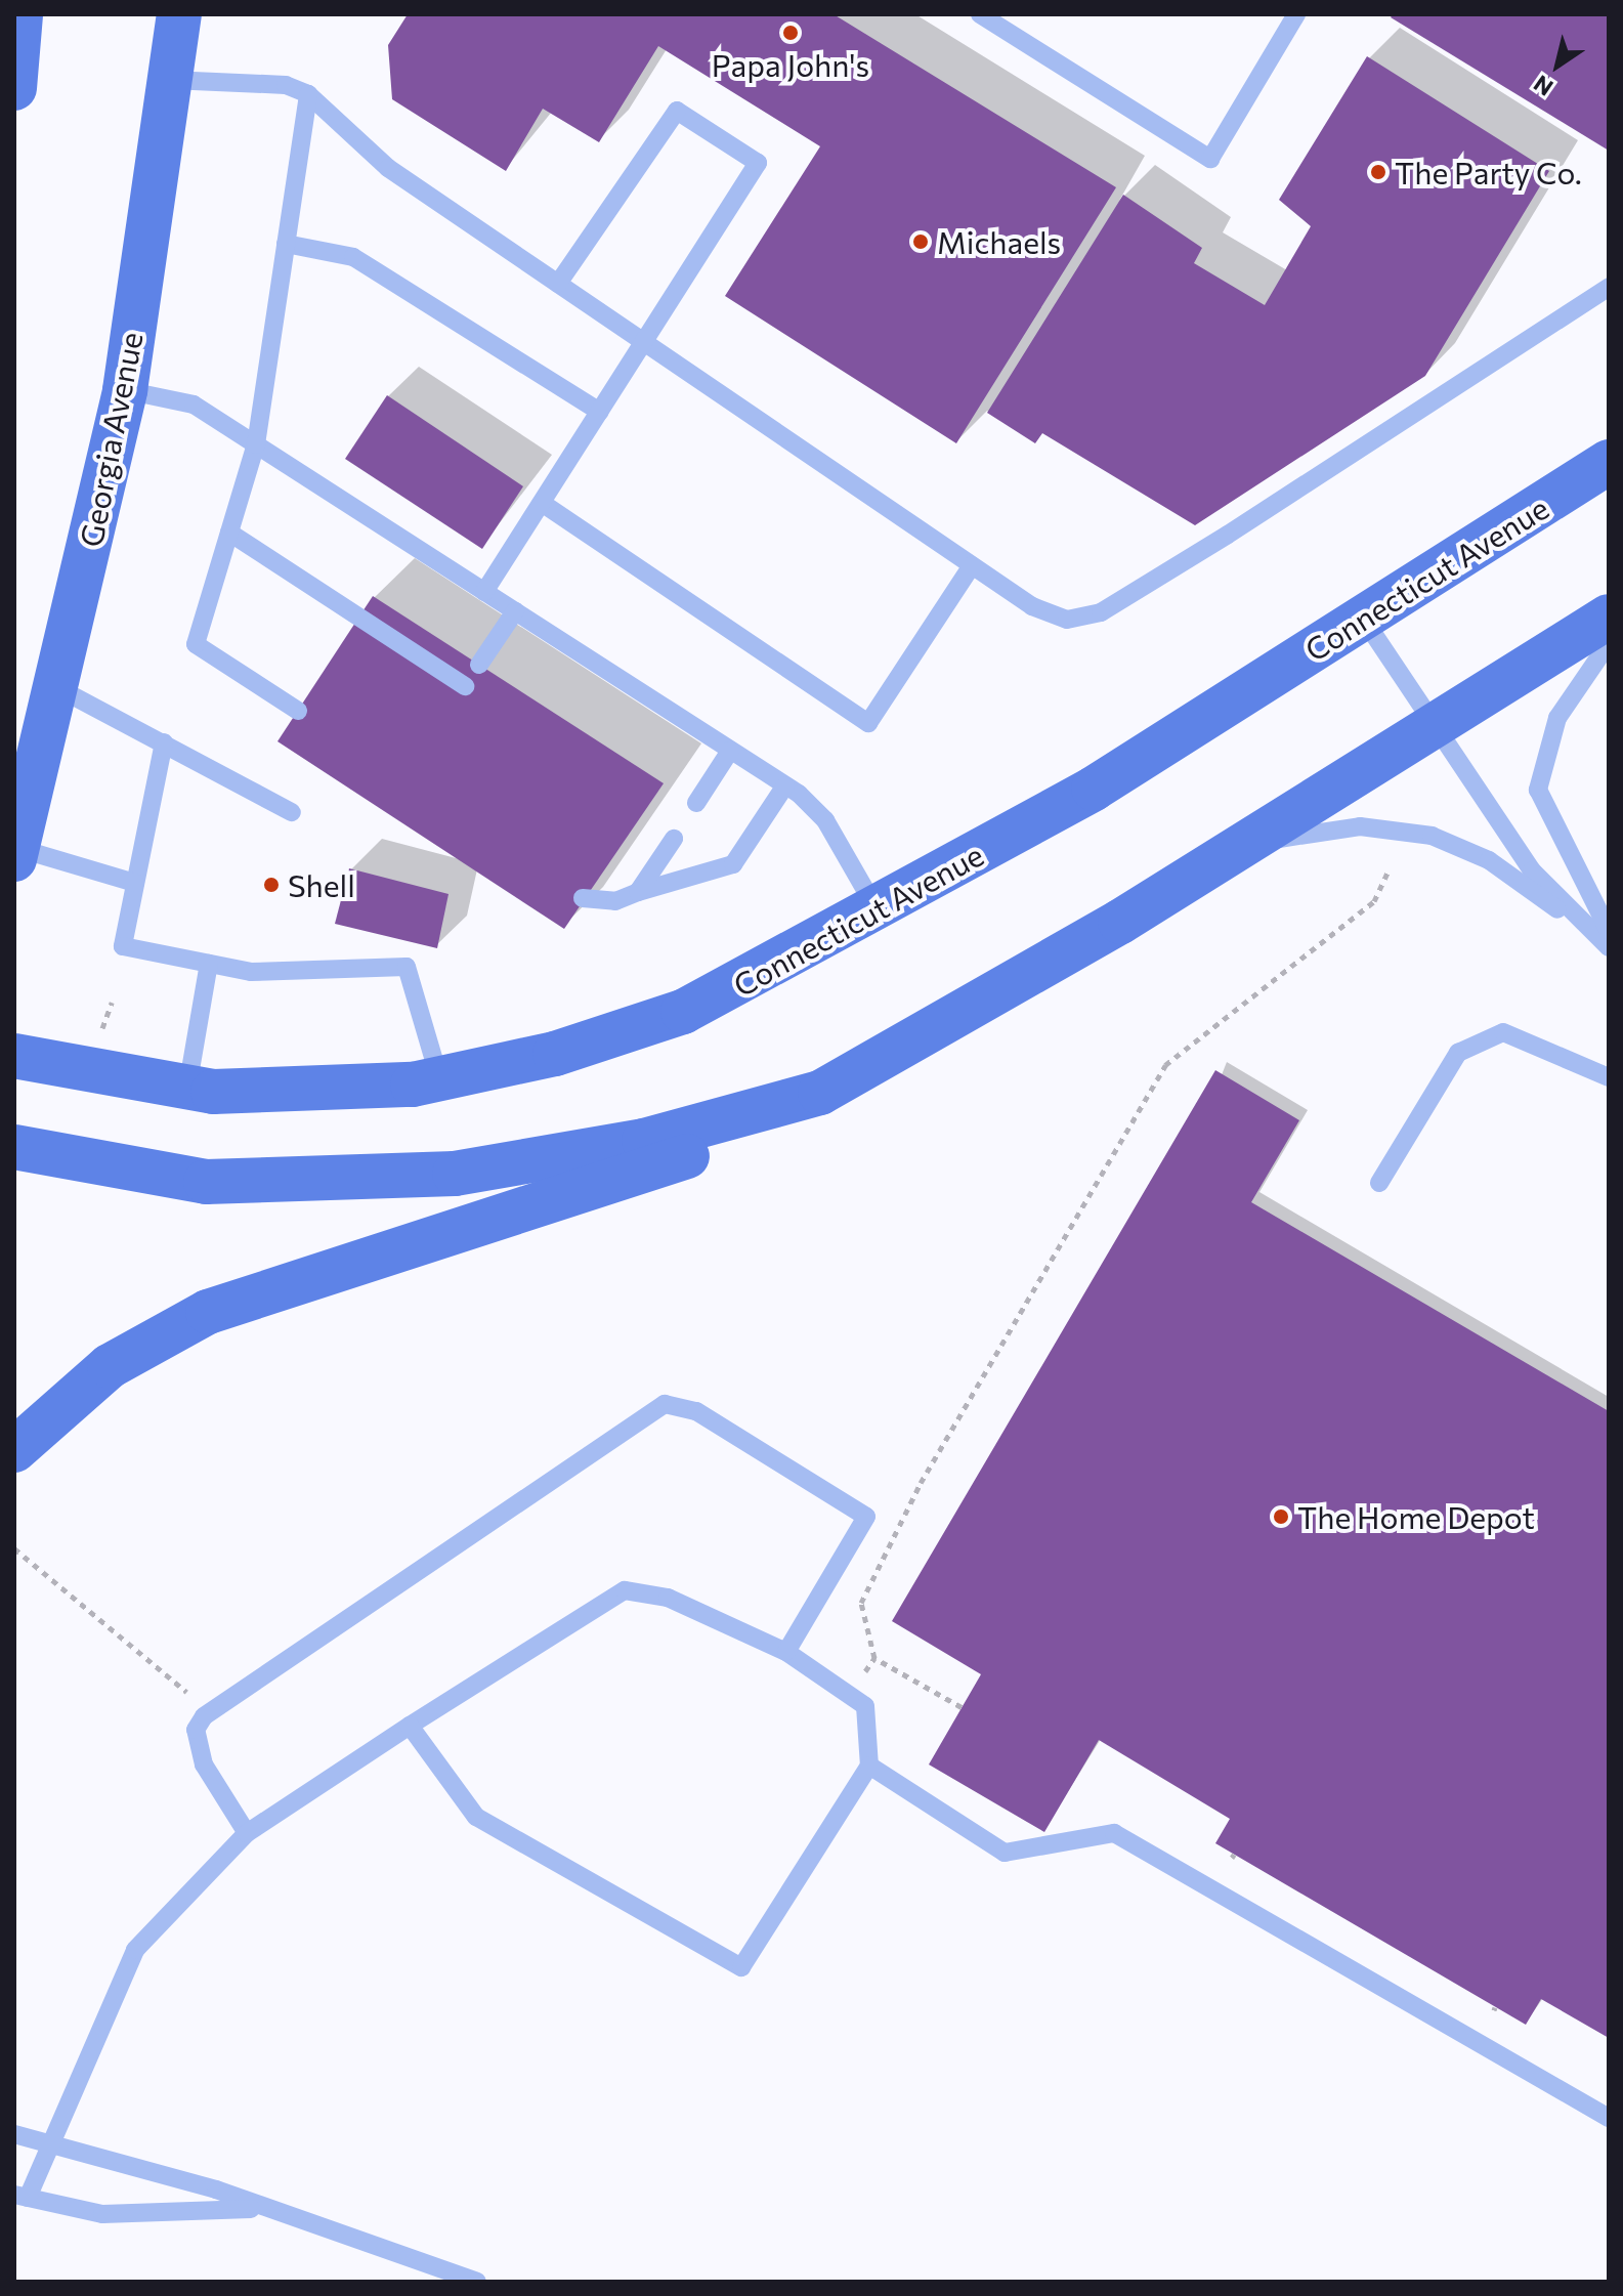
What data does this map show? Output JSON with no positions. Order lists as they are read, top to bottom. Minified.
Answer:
{"streets":{"main road":["Georgia Avenue","Connecticut Avenue"]},"places":["Papa John's","The Party Co.","Michaels","Shell","The Home Depot"],"north":"bottom left"}
